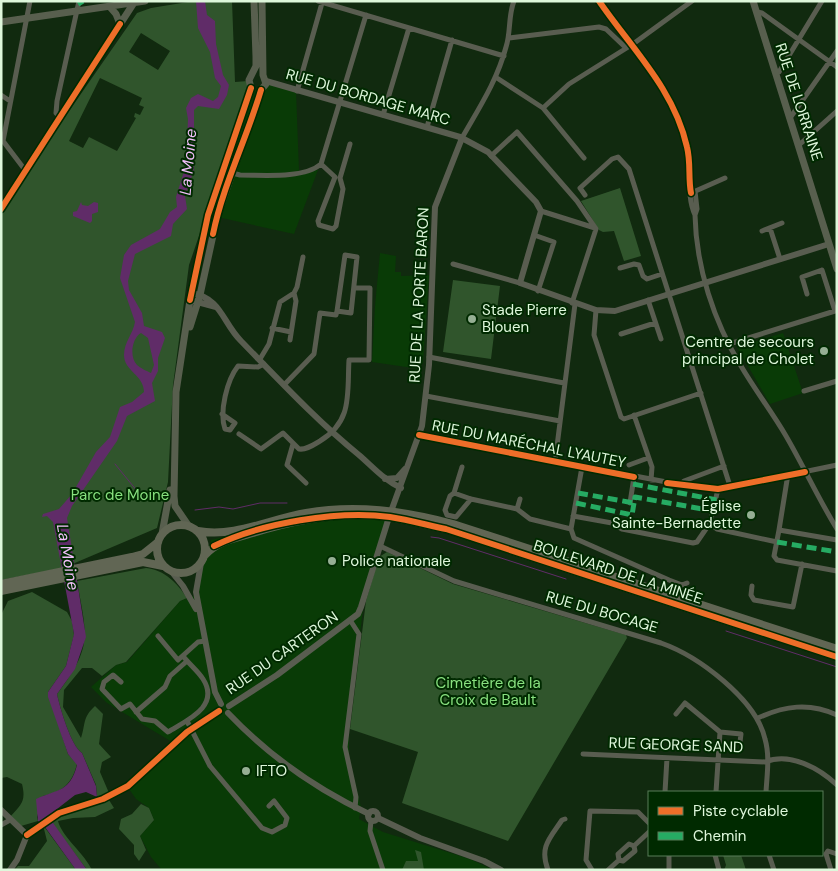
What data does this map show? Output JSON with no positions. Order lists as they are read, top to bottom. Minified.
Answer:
{"streets":{"main road":["RUE DE LORRAINE","BOULEVARD DE LA MINÉE"],"street":["RUE DU BORDAGE MARC","RUE DE LA PORTE BARON","RUE DU MARÉCHAL LYAUTEY","RUE DU BOCAGE","RUE DU CARTERON","RUE GEORGE SAND"]},"crossings":[["RUE DU BORDAGE MARC","RUE DE LA PORTE BARON"],["RUE DE LA PORTE BARON","RUE DU MARÉCHAL LYAUTEY"],["RUE DE LA PORTE BARON","BOULEVARD DE LA MINÉE"],["RUE DE LA PORTE BARON","RUE DU BOCAGE"],["RUE DE LA PORTE BARON","RUE DU CARTERON"],["RUE DU BOCAGE","RUE GEORGE SAND"]],"water":["La Moine"],"parks":["Parc de Moine","Cimetière de la Croix de Bault"],"places":["Stade Pierre Blouen","Centre de secours principal de Cholet","Église Sainte-Bernadette","Police nationale","IFTO"],"legend":["Piste cyclable","Chemin"]}
